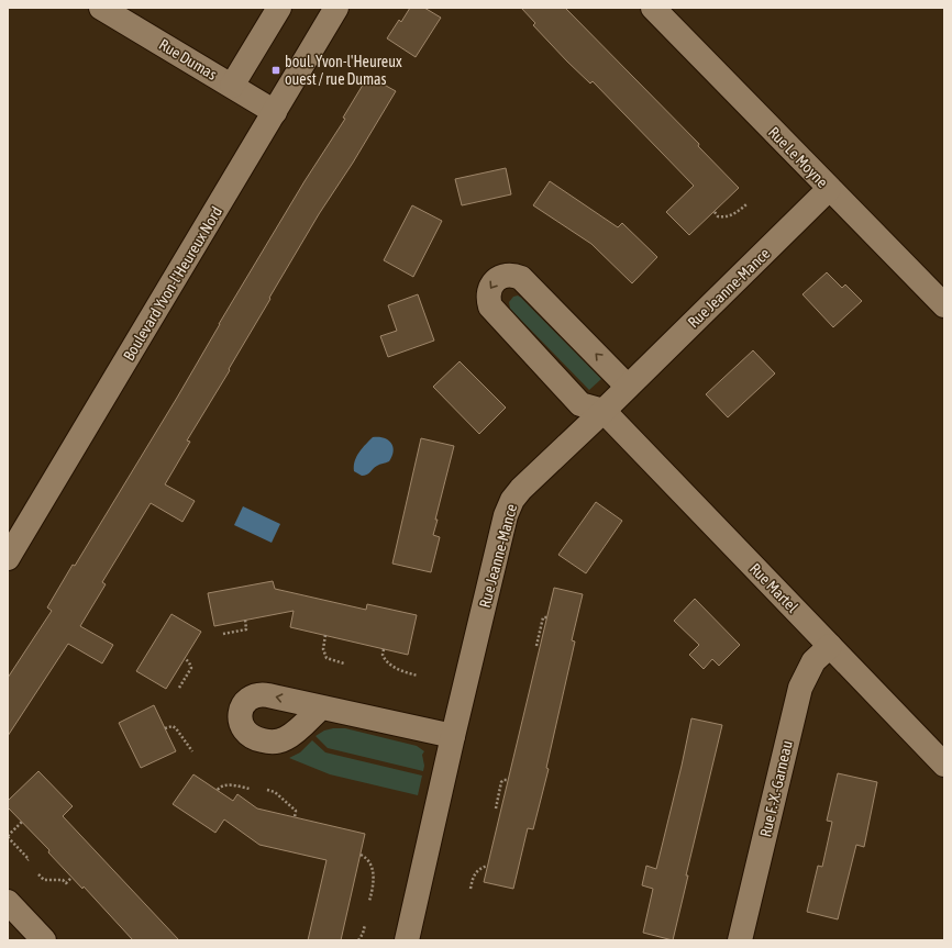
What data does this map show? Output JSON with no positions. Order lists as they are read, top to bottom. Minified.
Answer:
{"streets":{"street":["Rue Dumas","Rue Le Moyne","Boulevard Yvon-l'Heureux Nord","Rue Jeanne-Mance","Rue Martel","Rue F.-X.-Garneau"]},"crossings":[["Rue Dumas","Boulevard Yvon-l'Heureux Nord"],["Rue Le Moyne","Rue Jeanne-Mance"],["Rue Jeanne-Mance","Rue Martel"],["Rue Martel","Rue F.-X.-Garneau"]],"places":{"transit":["boul. Yvon-l'Heureux ouest / rue Dumas"]}}
